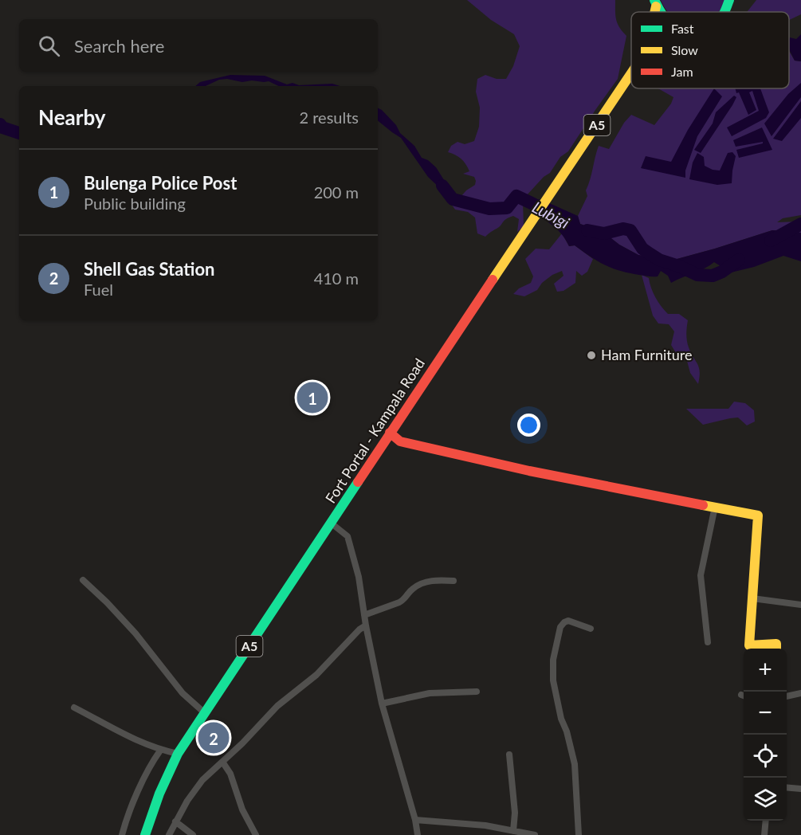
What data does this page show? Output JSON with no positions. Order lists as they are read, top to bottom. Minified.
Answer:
{"streets":{"main road":["A5","Fort Portal - Kampala Road"]},"water":["Lubigi"],"places":["Ham Furniture"],"legend":["Fast","Slow","Jam"],"page":{"search":"Search here","heading":["Nearby","2 results"],"list":[{"mark":"1","name":"Bulenga Police Post","note":"Public building","value":"200 m"},{"mark":"2","name":"Shell Gas Station","note":"Fuel","value":"410 m"}],"pins":["1","2"],"map_buttons":["+","−"]}}
